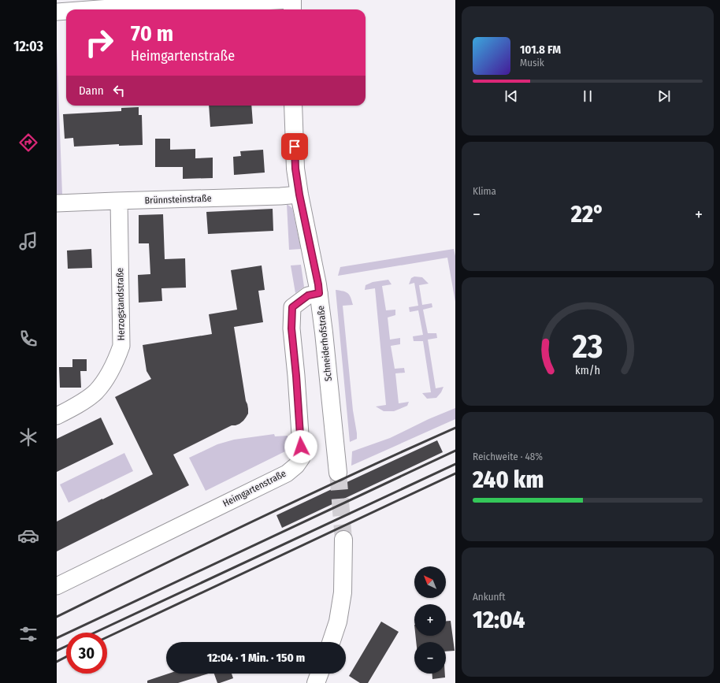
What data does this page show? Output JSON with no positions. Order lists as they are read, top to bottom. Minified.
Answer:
{"streets":{"street":["Brünnsteinstraße","Herzogstandstraße","Schneiderhofstraße","Heimgartenstraße"]},"crossings":[["Brünnsteinstraße","Herzogstandstraße"],["Brünnsteinstraße","Schneiderhofstraße"],["Schneiderhofstraße","Heimgartenstraße"]],"north":"top left","page":{"tabs":"12:03","turn":["70 m","Heimgartenstraße"],"song":["101.8 FM","Musik"],"then":"Dann","tile":["Klima",["Reichweite · 48%","240 km"],["Ankunft","12:04"]],"heat":["−","22°","+"],"map_buttons":["+","−"],"limit":"30","trip":"12:04 · 1 Min. · 150 m","gauge":["23","km/h"]}}
